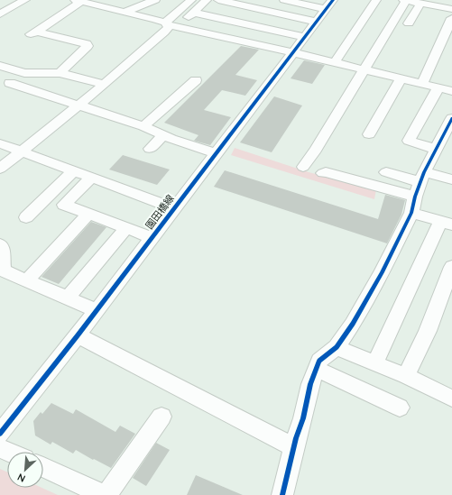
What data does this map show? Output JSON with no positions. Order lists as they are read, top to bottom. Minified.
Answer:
{"streets":{"street":["園田橋線"]},"north":"bottom left"}
